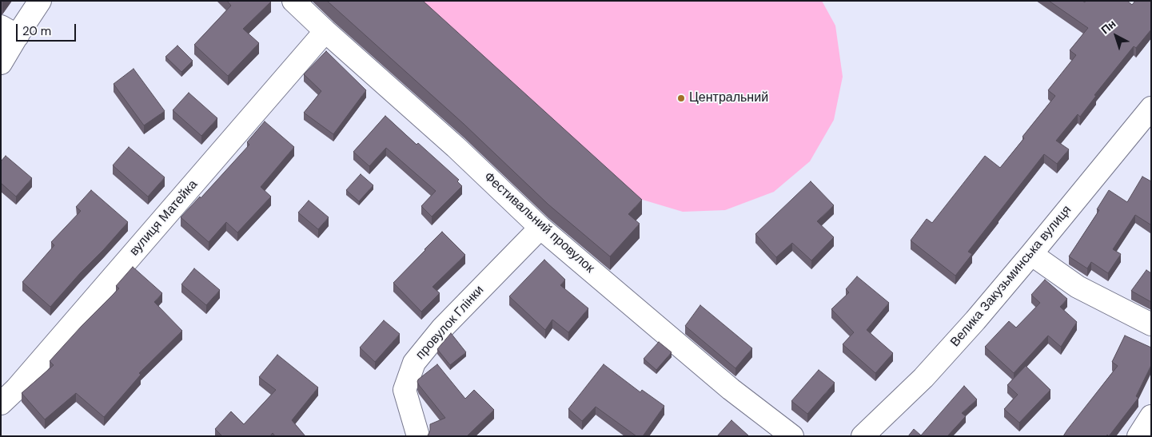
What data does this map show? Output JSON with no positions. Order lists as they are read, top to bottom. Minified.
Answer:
{"streets":{"street":["вулиця Матейка","Фестивальний провулок","Велика Закузьминська вулиця","провулок Глінки"]},"crossings":[["вулиця Матейка","Фестивальний провулок"],["Фестивальний провулок","провулок Глінки"]],"places":["Центральний"],"scale_bar":"20 m","north":"top left"}
